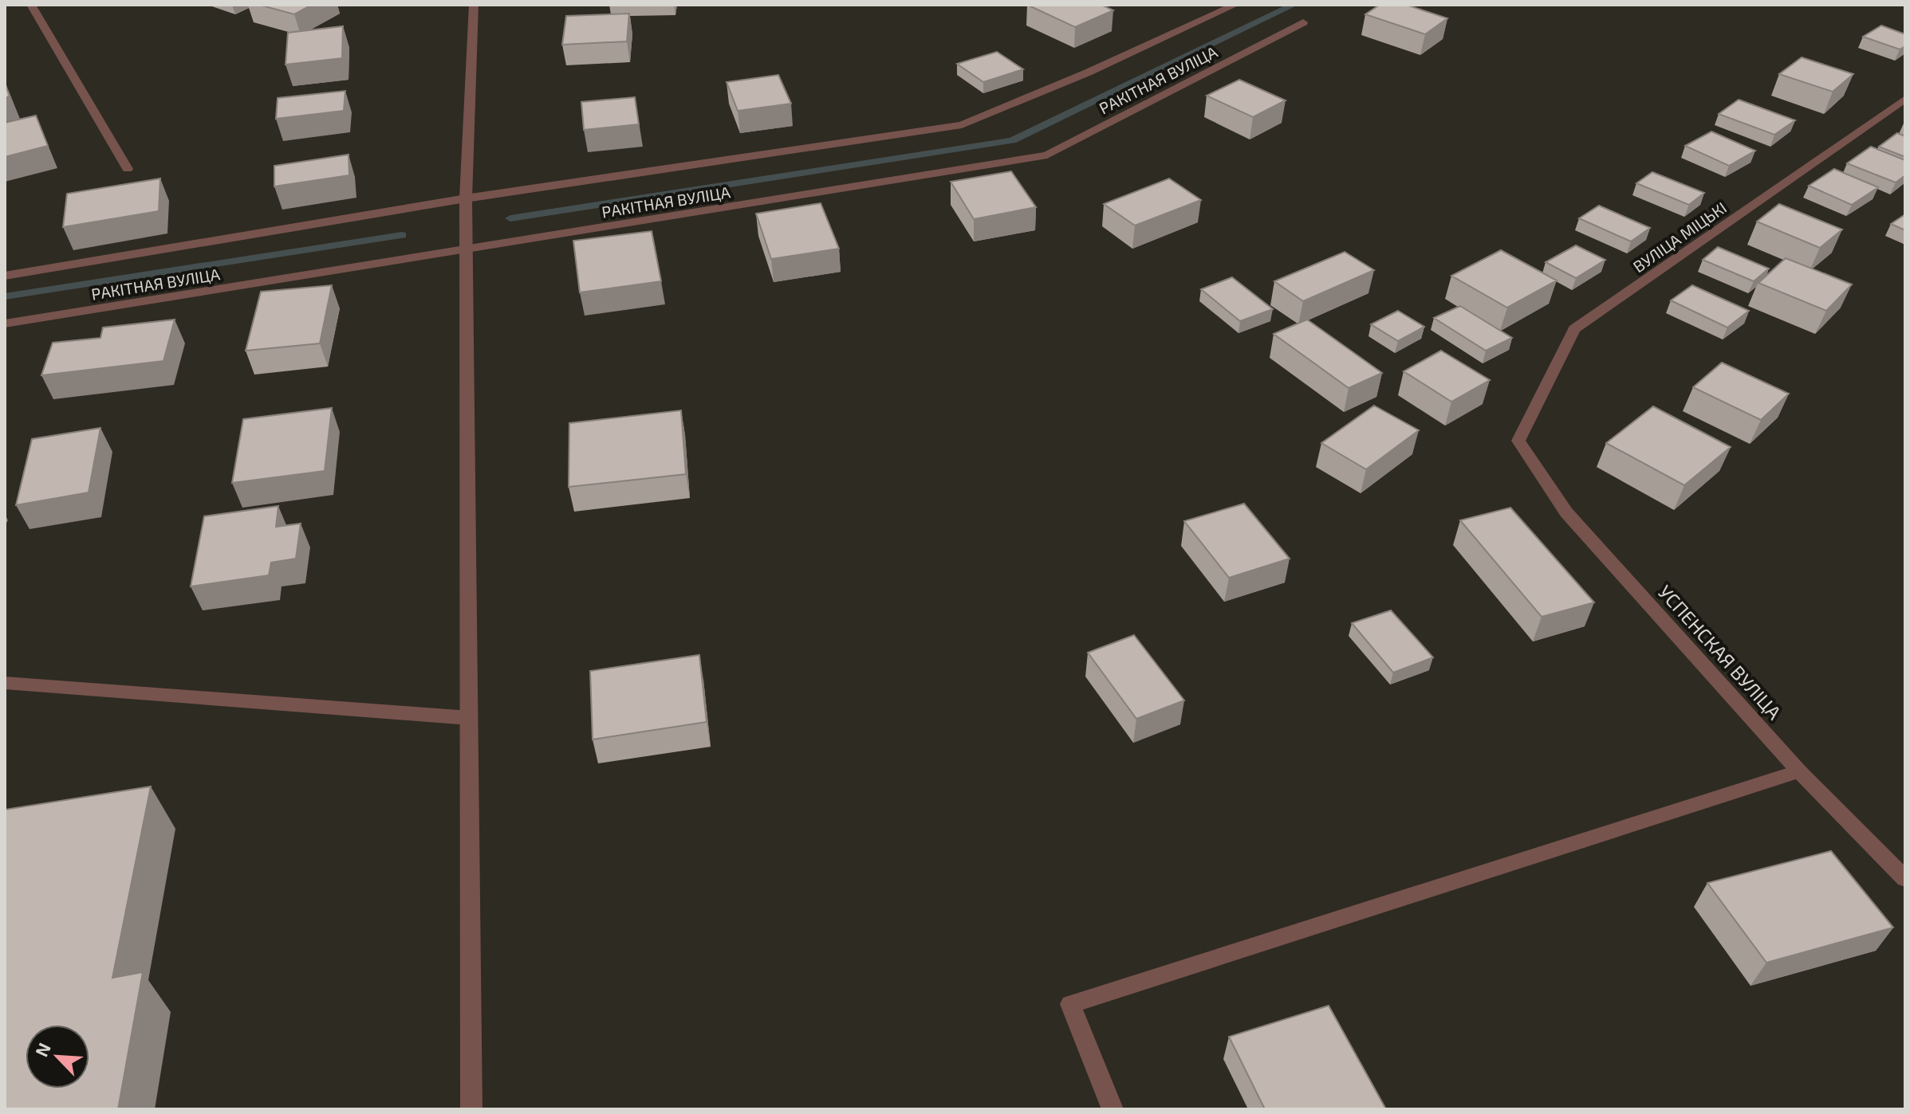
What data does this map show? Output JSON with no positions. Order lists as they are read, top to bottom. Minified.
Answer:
{"streets":{"street":["РАКІТНАЯ ВУЛІЦА","ВУЛІЦА МІЦЬКІ","УСПЕНСКАЯ ВУЛІЦА"]},"crossings":[["ВУЛІЦА МІЦЬКІ","УСПЕНСКАЯ ВУЛІЦА"]],"north":"top left"}
